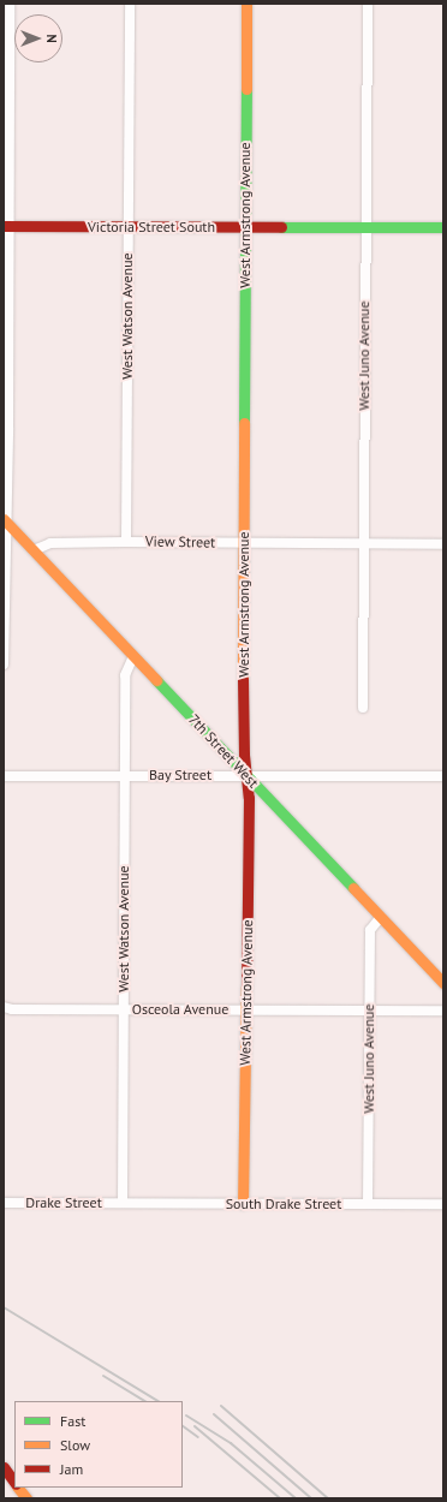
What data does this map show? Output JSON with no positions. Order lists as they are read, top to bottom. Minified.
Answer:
{"streets":{"main road":["West Armstrong Avenue","Victoria Street South","7th Street West"],"street":["West Watson Avenue","West Juno Avenue","View Street","Bay Street","Osceola Avenue","Drake Street","South Drake Street"]},"crossings":[["West Armstrong Avenue","Victoria Street South"],["West Armstrong Avenue","View Street"],["West Armstrong Avenue","7th Street West"],["West Armstrong Avenue","Bay Street"],["West Armstrong Avenue","Osceola Avenue"],["West Armstrong Avenue","South Drake Street"],["Victoria Street South","West Watson Avenue"],["Victoria Street South","West Juno Avenue"],["West Watson Avenue","View Street"],["West Watson Avenue","7th Street West"],["West Watson Avenue","Bay Street"],["West Watson Avenue","Osceola Avenue"],["West Watson Avenue","Drake Street"],["West Watson Avenue","South Drake Street"],["West Juno Avenue","View Street"],["West Juno Avenue","7th Street West"],["West Juno Avenue","Osceola Avenue"],["West Juno Avenue","South Drake Street"],["View Street","7th Street West"],["7th Street West","Bay Street"],["Drake Street","South Drake Street"]],"legend":["Fast","Slow","Jam"],"north":"right"}
